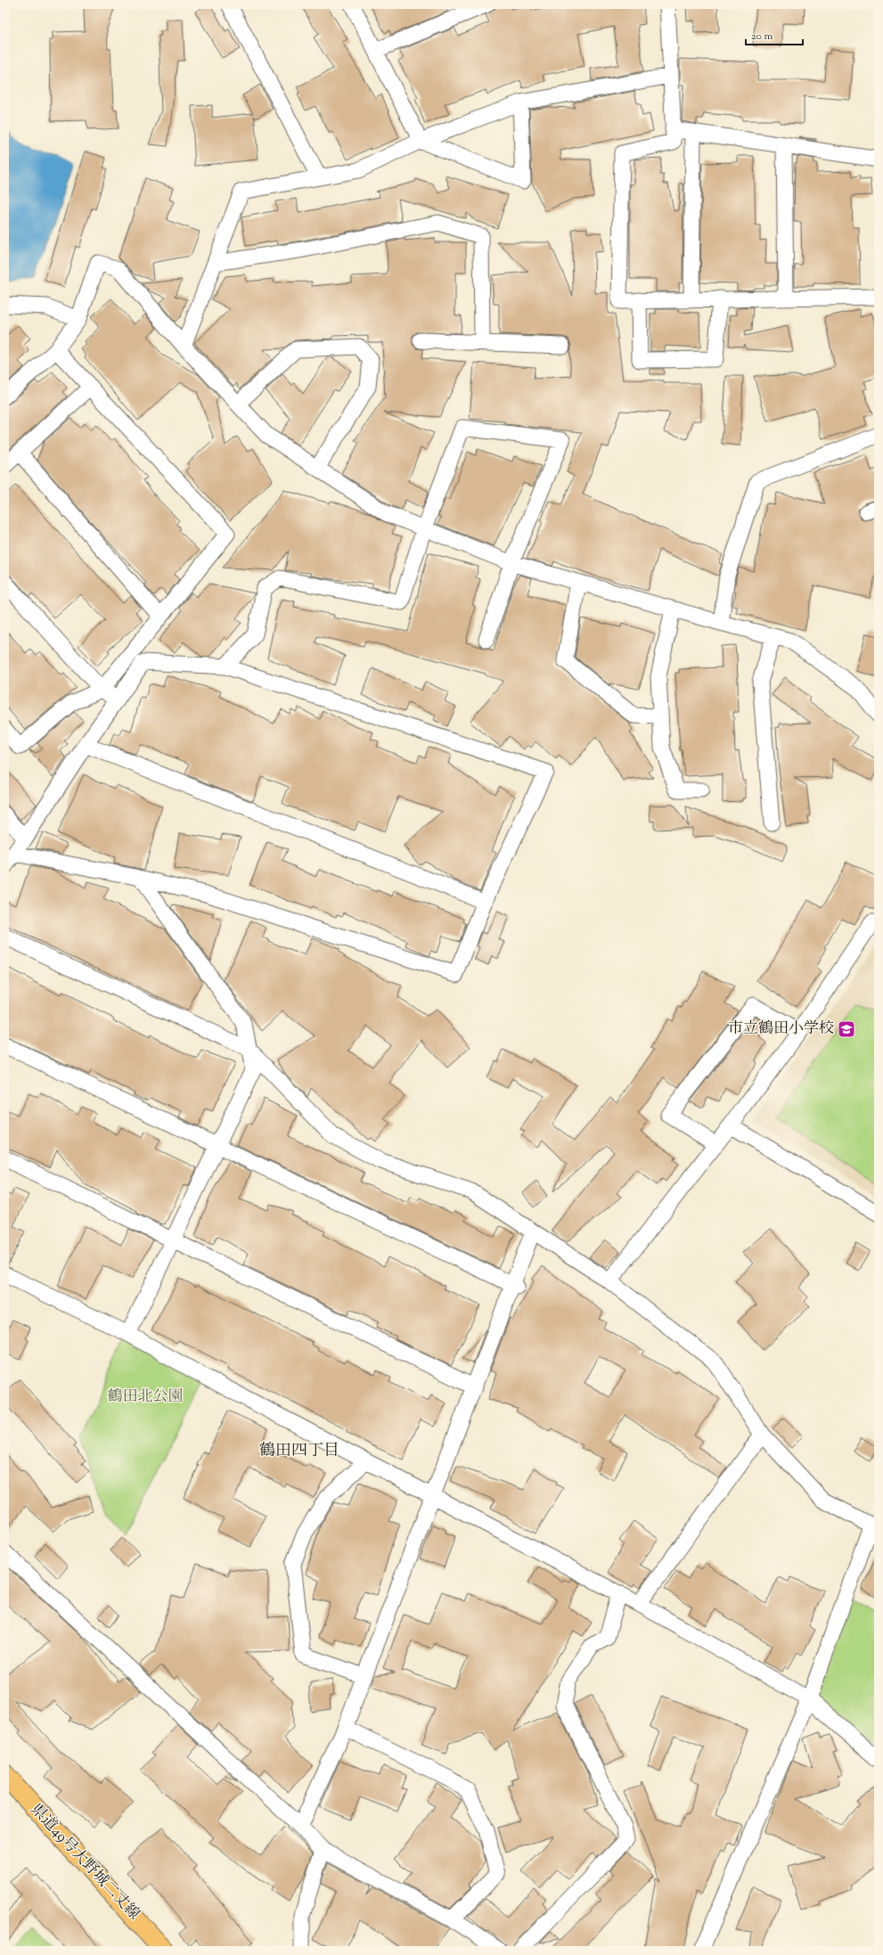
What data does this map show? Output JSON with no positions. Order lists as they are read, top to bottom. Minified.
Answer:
{"streets":{"main road":["県道49号大野城二丈線"]},"districts":["鶴田四丁目"],"parks":["鶴田北公園"],"places":{"school or university":["市立鶴田小学校"]},"scale_bar":"20 m"}
